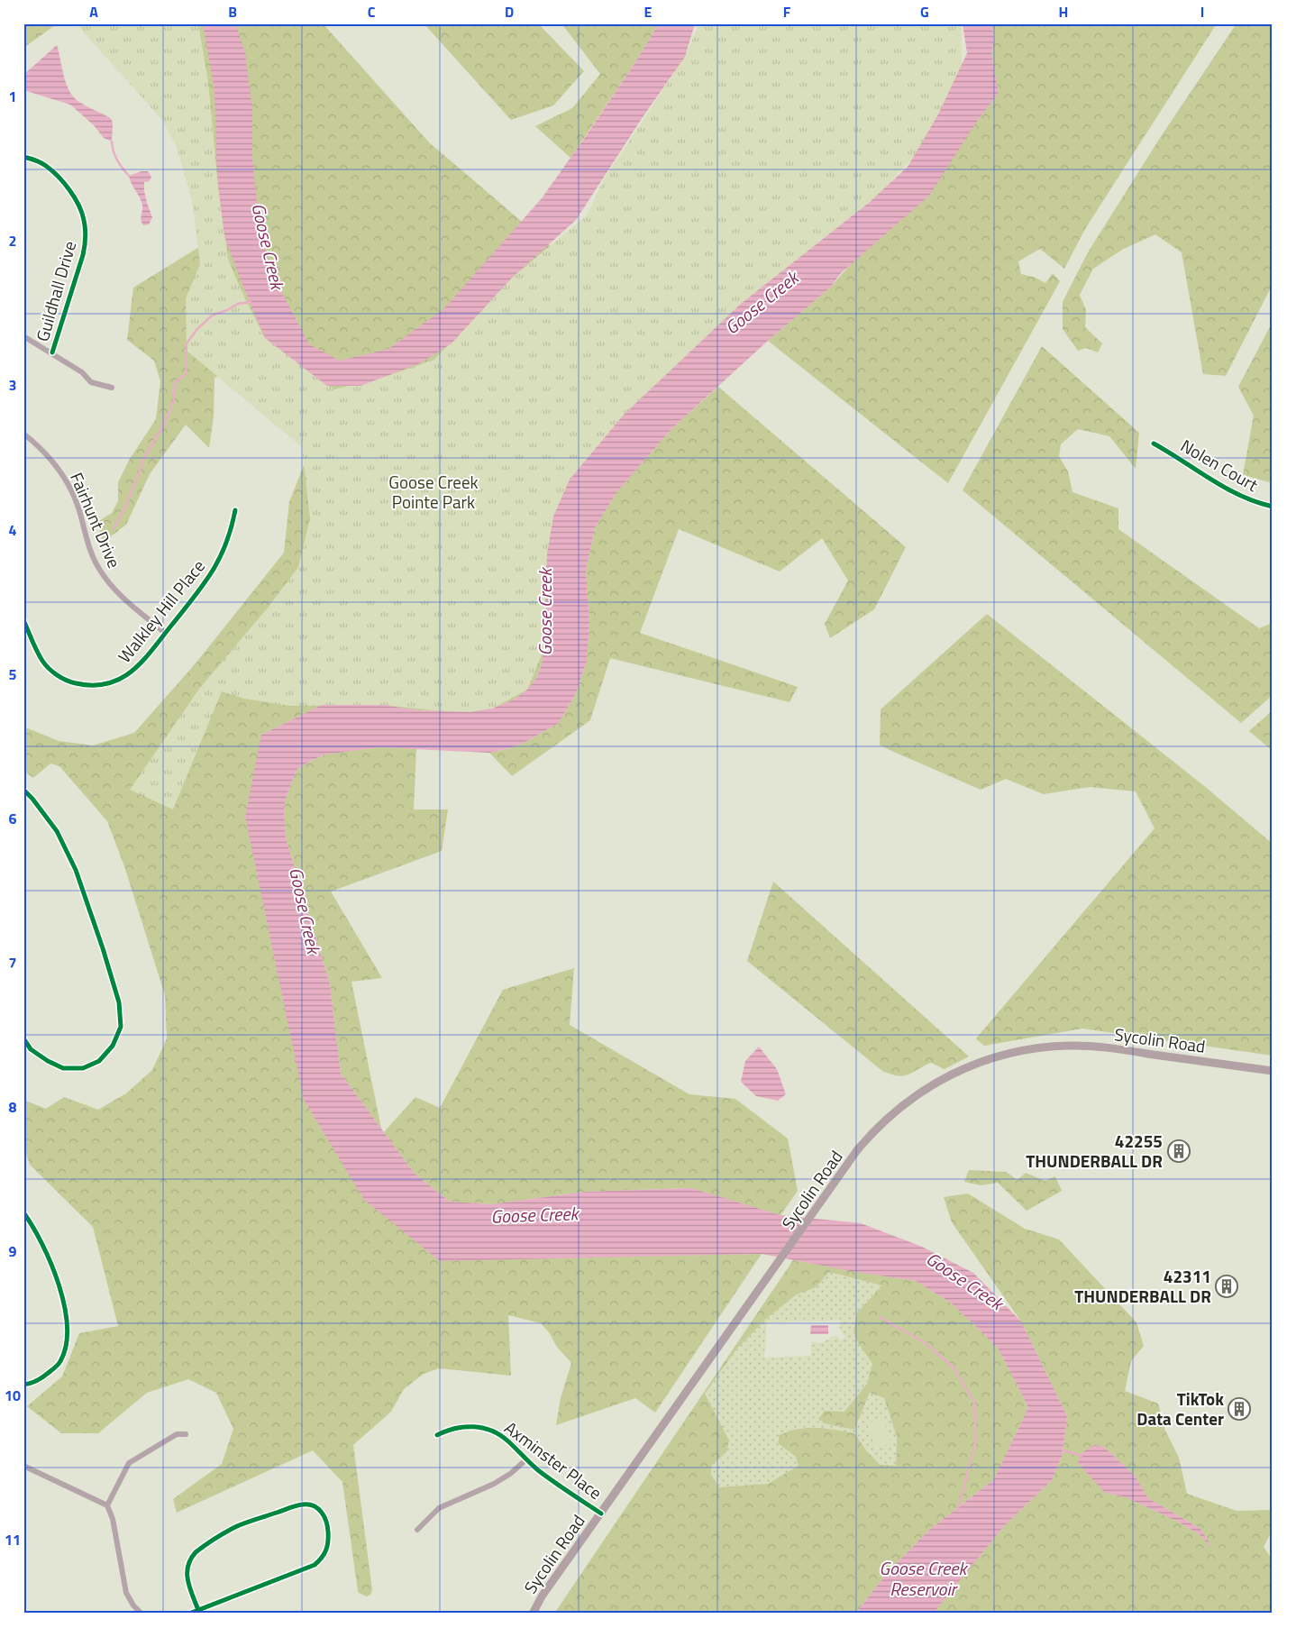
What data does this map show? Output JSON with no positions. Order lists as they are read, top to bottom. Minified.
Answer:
{"streets":{"main road":["Sycolin Road"],"street":["Guildhall Drive","Nolen Court","Fairhunt Drive","Walkley Hill Place","Axminster Place"]},"crossings":[["Fairhunt Drive","Walkley Hill Place"],["Sycolin Road","Axminster Place"]],"water":["Goose Creek","Goose Creek Reservoir"],"parks":["Goose Creek Pointe Park"],"places":{"building":["42255 THUNDERBALL DR","42311 THUNDERBALL DR","TikTok Data Center"]},"grid":{"columns":["A","B","C","D","E","F","G","H","I"],"rows":["1","2","3","4","5","6","7","8","9","10","11"]}}
